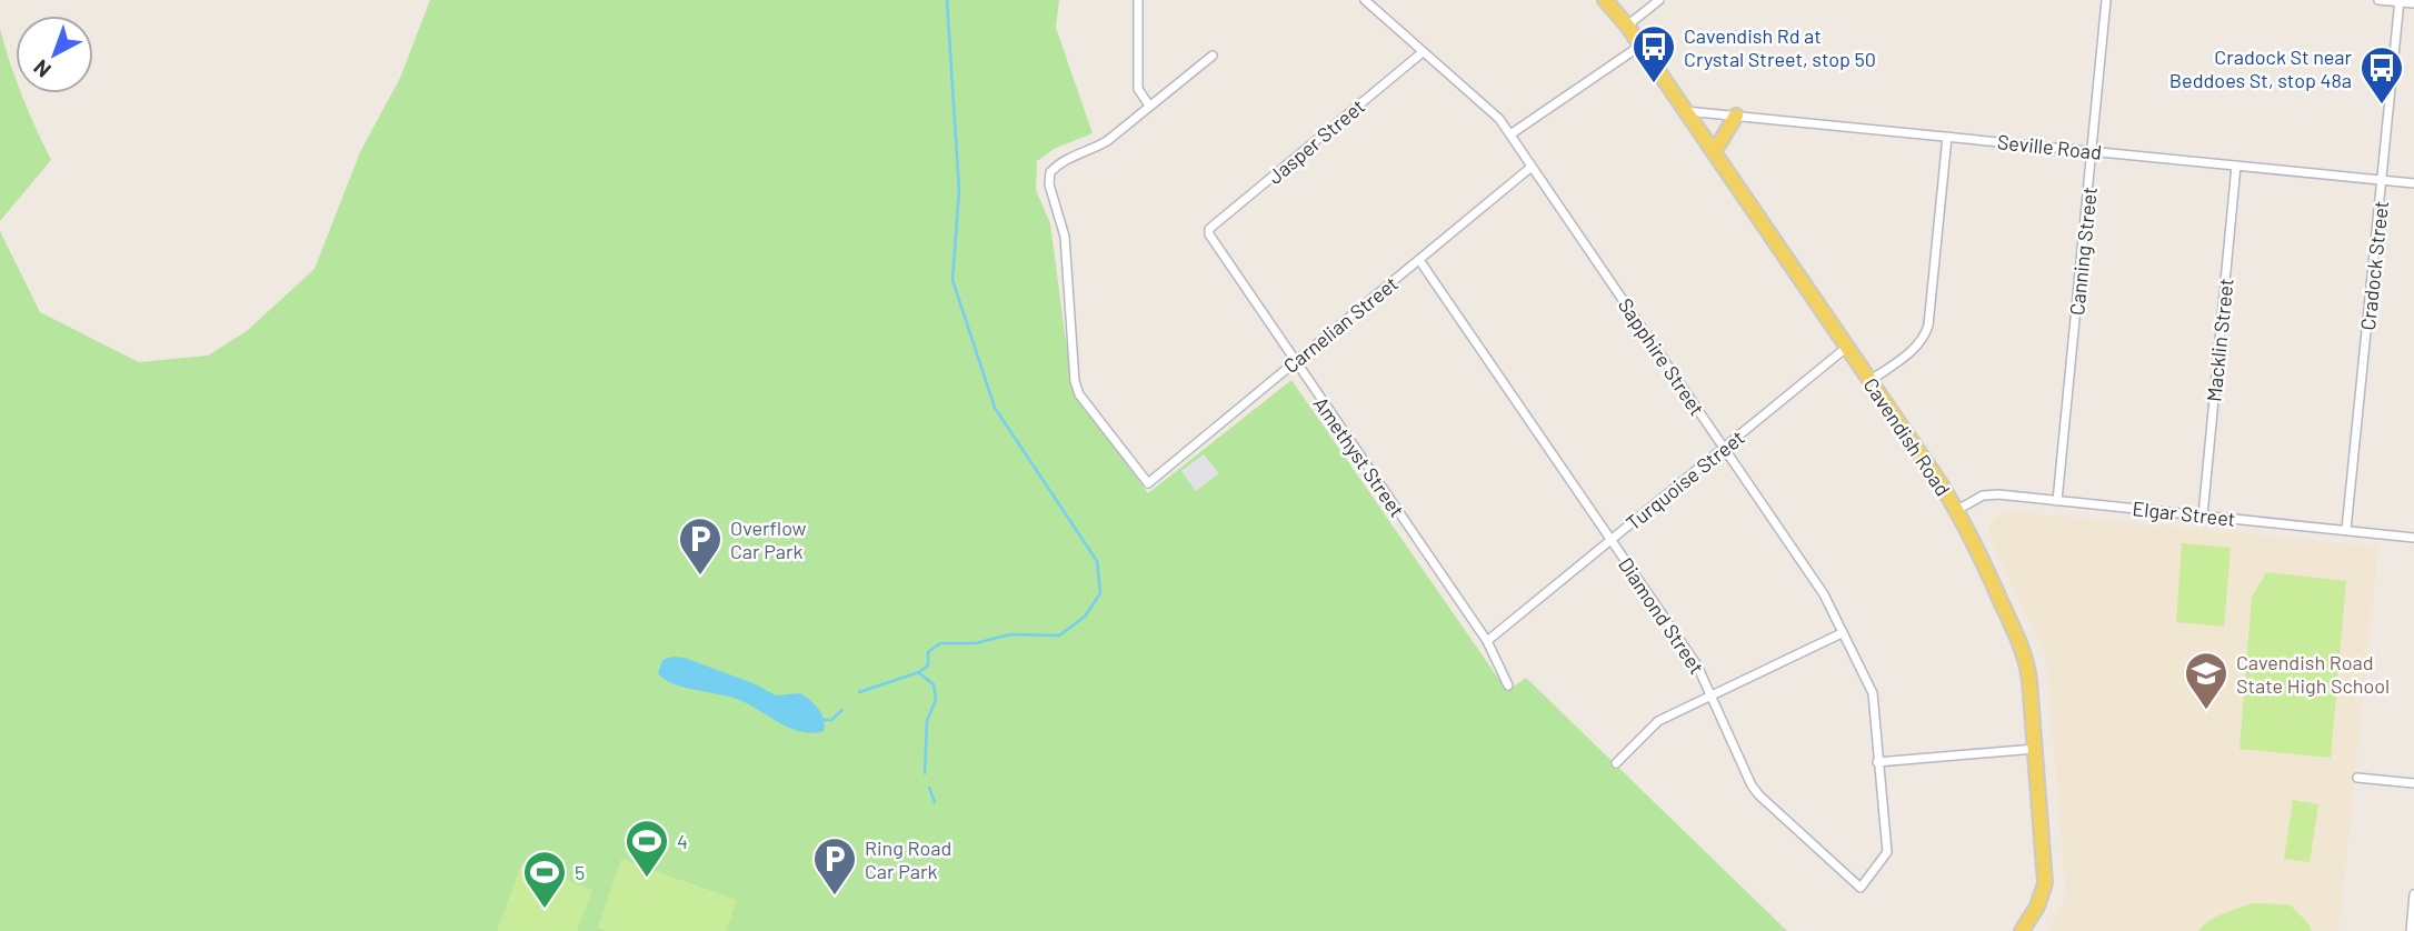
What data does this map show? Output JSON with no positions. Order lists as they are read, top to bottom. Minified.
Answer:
{"streets":{"main road":["Cavendish Road"],"street":["Jasper Street","Seville Road","Canning Street","Cradock Street","Carnelian Street","Macklin Street","Sapphire Street","Amethyst Street","Turquoise Street","Elgar Street","Diamond Street"]},"crossings":[["Jasper Street","Sapphire Street"],["Jasper Street","Amethyst Street"],["Seville Road","Canning Street"],["Seville Road","Cradock Street"],["Seville Road","Macklin Street"],["Seville Road","Cavendish Road"],["Canning Street","Elgar Street"],["Cradock Street","Elgar Street"],["Carnelian Street","Sapphire Street"],["Carnelian Street","Amethyst Street"],["Carnelian Street","Diamond Street"],["Macklin Street","Elgar Street"],["Sapphire Street","Turquoise Street"],["Sapphire Street","Diamond Street"],["Cavendish Road","Turquoise Street"],["Cavendish Road","Elgar Street"],["Amethyst Street","Turquoise Street"],["Turquoise Street","Diamond Street"]],"places":{"bus stop":["Cavendish Rd at Crystal Street, stop 50","Cradock St near Beddoes St, stop 48a"],"parking":["Overflow Car Park","Ring Road Car Park"],"school or university":["Cavendish Road State High School"],"sports":["4","5"]},"north":"bottom left"}
